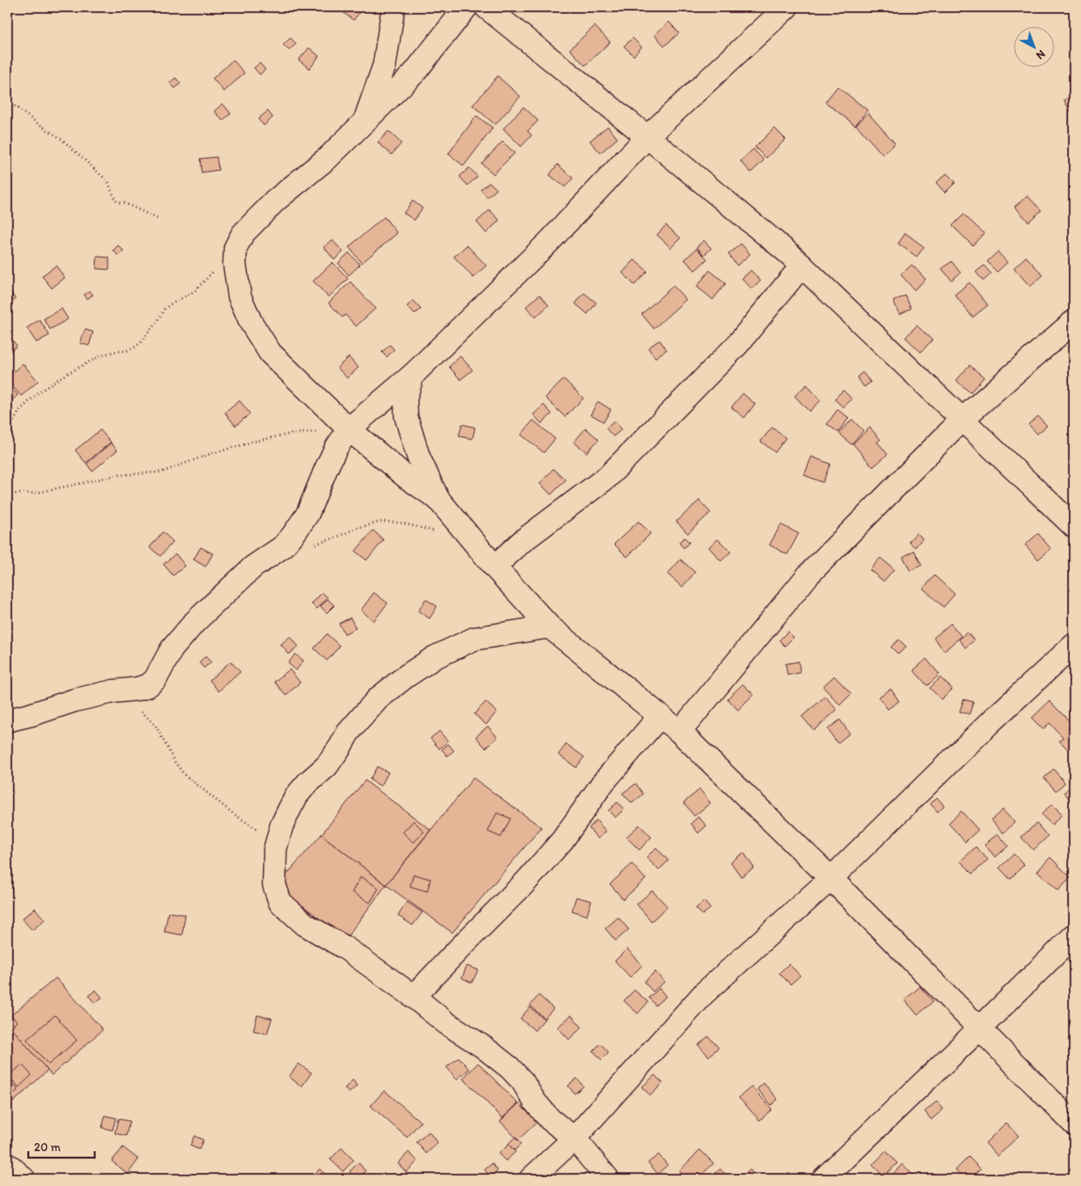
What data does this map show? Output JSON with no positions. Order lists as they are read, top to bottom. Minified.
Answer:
{"scale_bar":"20 m","north":"bottom right"}
